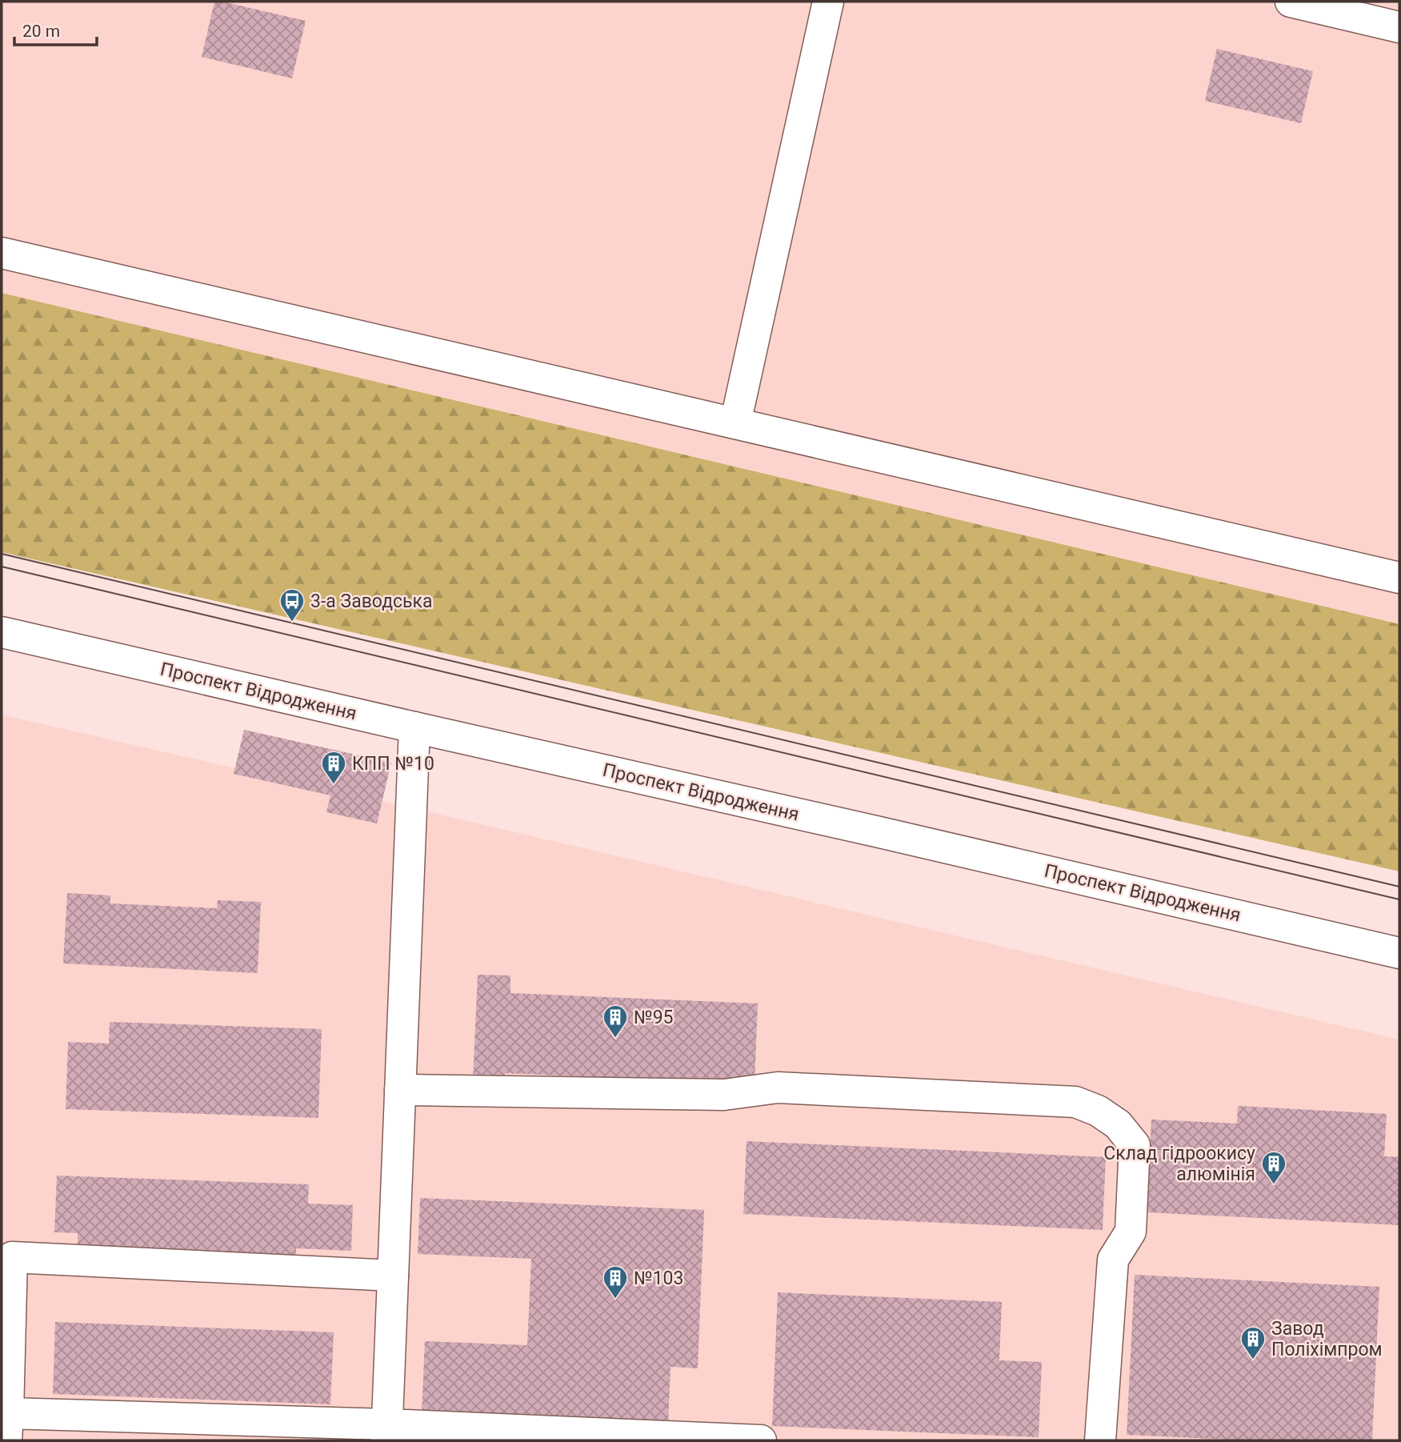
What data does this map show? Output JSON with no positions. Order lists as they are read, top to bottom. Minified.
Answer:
{"streets":{"street":["Проспект Відродження"]},"places":{"bus stop":["3-а Заводська"],"building":["КПП №10","№95","Склад гідроокису алюмінія","№103","Завод Поліхімпром"]},"scale_bar":"20 m"}
